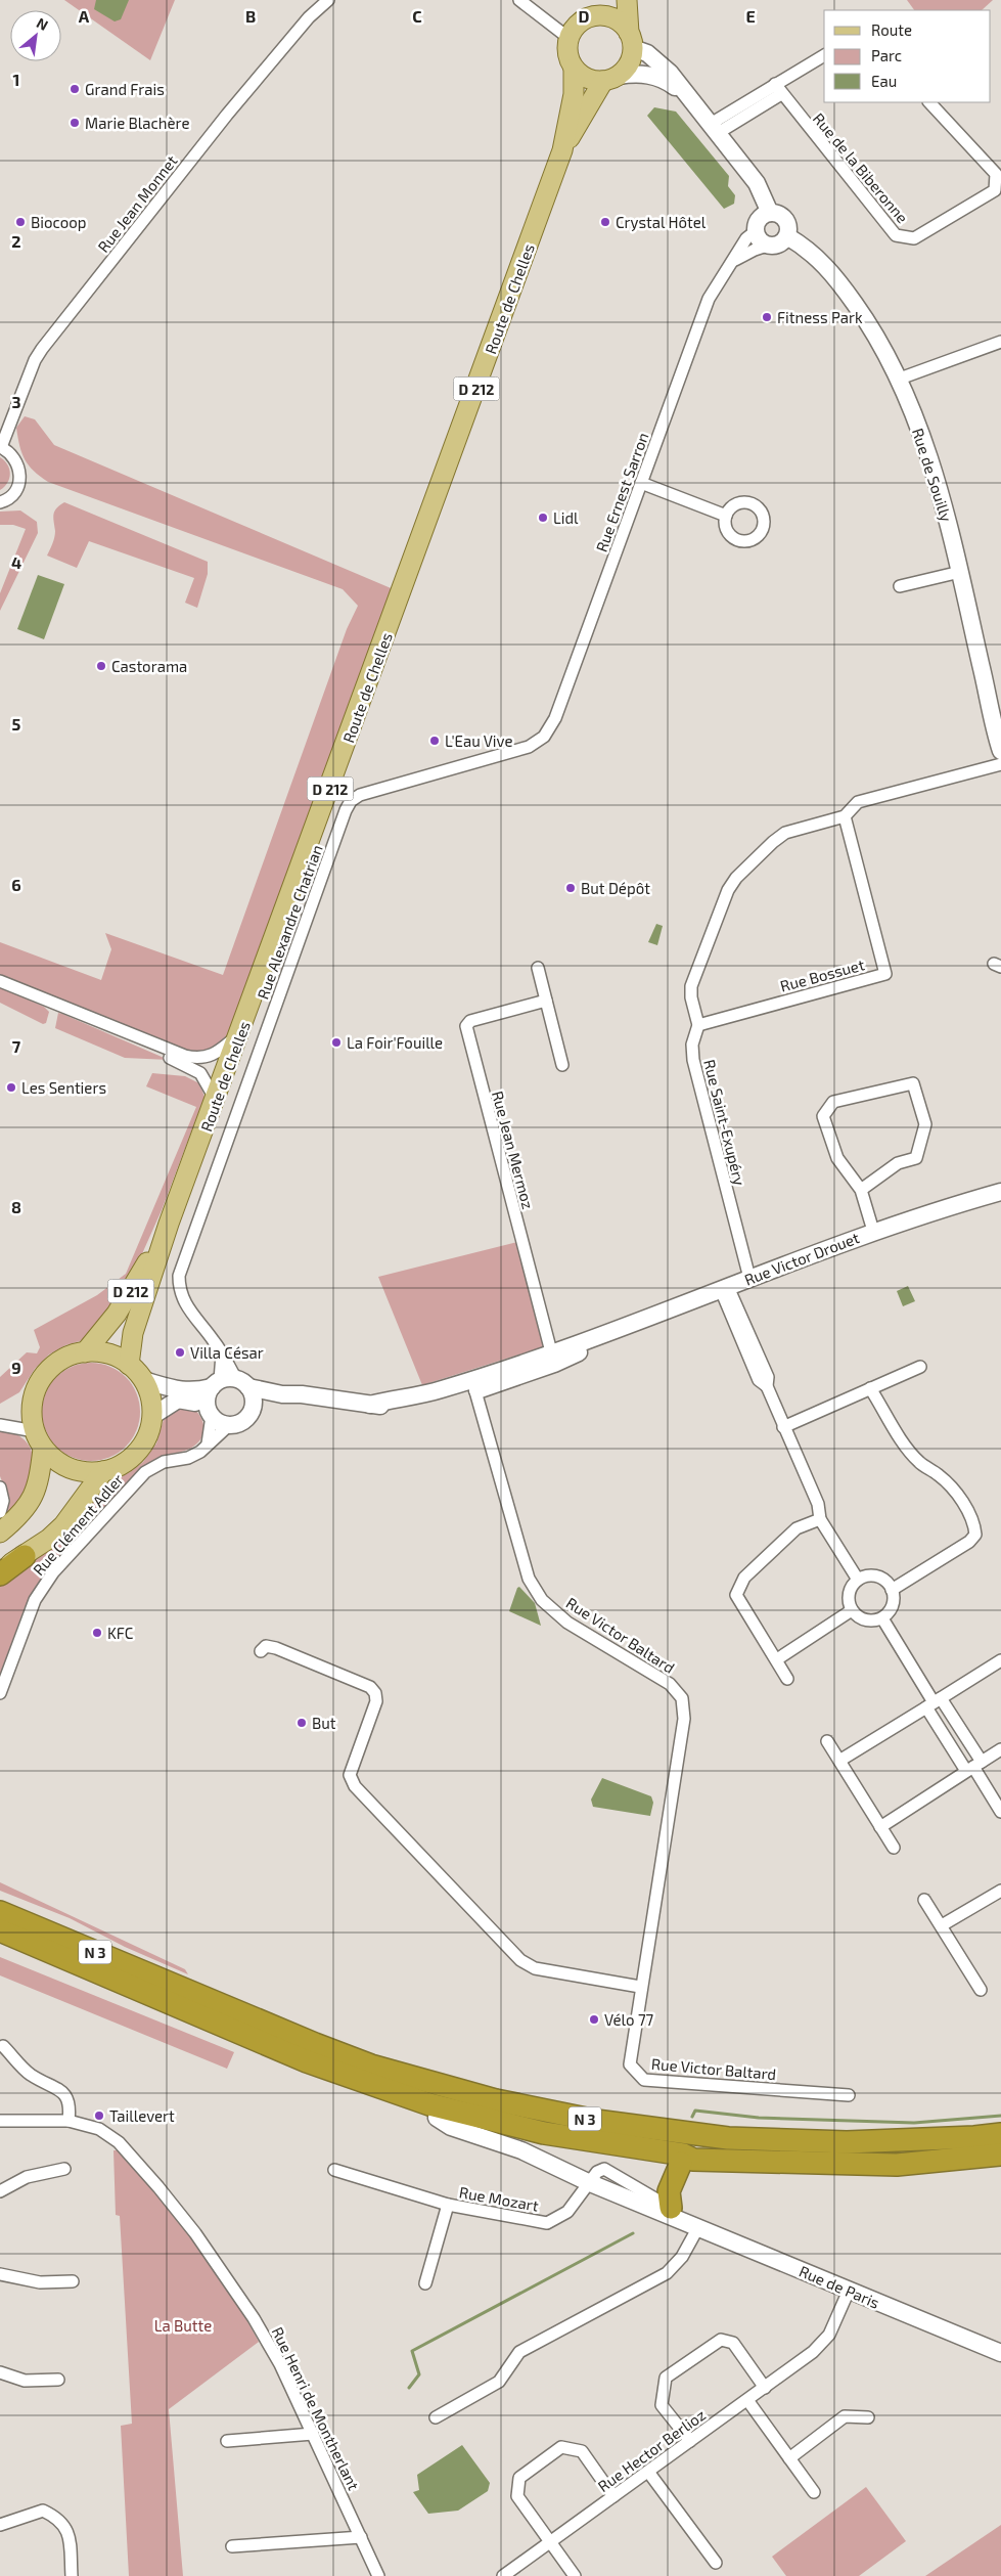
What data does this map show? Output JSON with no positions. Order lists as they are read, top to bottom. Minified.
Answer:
{"streets":{"highway":["N 3"],"main road":["Route de Chelles","D 212"],"street":["Rue de la Biberonne","Rue Jean Monnet","Rue de Souilly","Rue Ernest Sarron","Rue Alexandre Chatrian","Rue Bossuet","Rue Saint-Exupéry","Rue Jean Mermoz","Rue Victor Drouet","Rue Clément Adler","Rue Victor Baltard","Rue Mozart","Rue de Paris","Rue Henri de Montherlant","Rue Hector Berlioz"]},"crossings":[["Route de Chelles","D 212"],["Rue de Souilly","Rue Ernest Sarron"],["Rue Ernest Sarron","Rue Alexandre Chatrian"],["Rue Alexandre Chatrian","Rue Victor Drouet"],["Rue Alexandre Chatrian","Rue Clément Adler"],["Rue Bossuet","Rue Saint-Exupéry"],["Rue Saint-Exupéry","Rue Victor Drouet"],["Rue Jean Mermoz","Rue Victor Drouet"],["Rue Victor Drouet","Rue Clément Adler"],["Rue Victor Drouet","Rue Victor Baltard"],["Rue Mozart","Rue de Paris"],["Rue de Paris","Rue Hector Berlioz"]],"parks":["La Butte"],"places":["Grand Frais","Marie Blachère","Biocoop","Crystal Hôtel","Fitness Park","Lidl","Castorama","L'Eau Vive","But Dépôt","La Foir'Fouille","Les Sentiers","Villa César","KFC","But","Vélo 77","Taillevert"],"legend":["Route","Parc","Eau"],"north":"top right","grid":{"columns":["A","B","C","D","E"],"rows":["1","2","3","4","5","6","7","8","9"]}}
